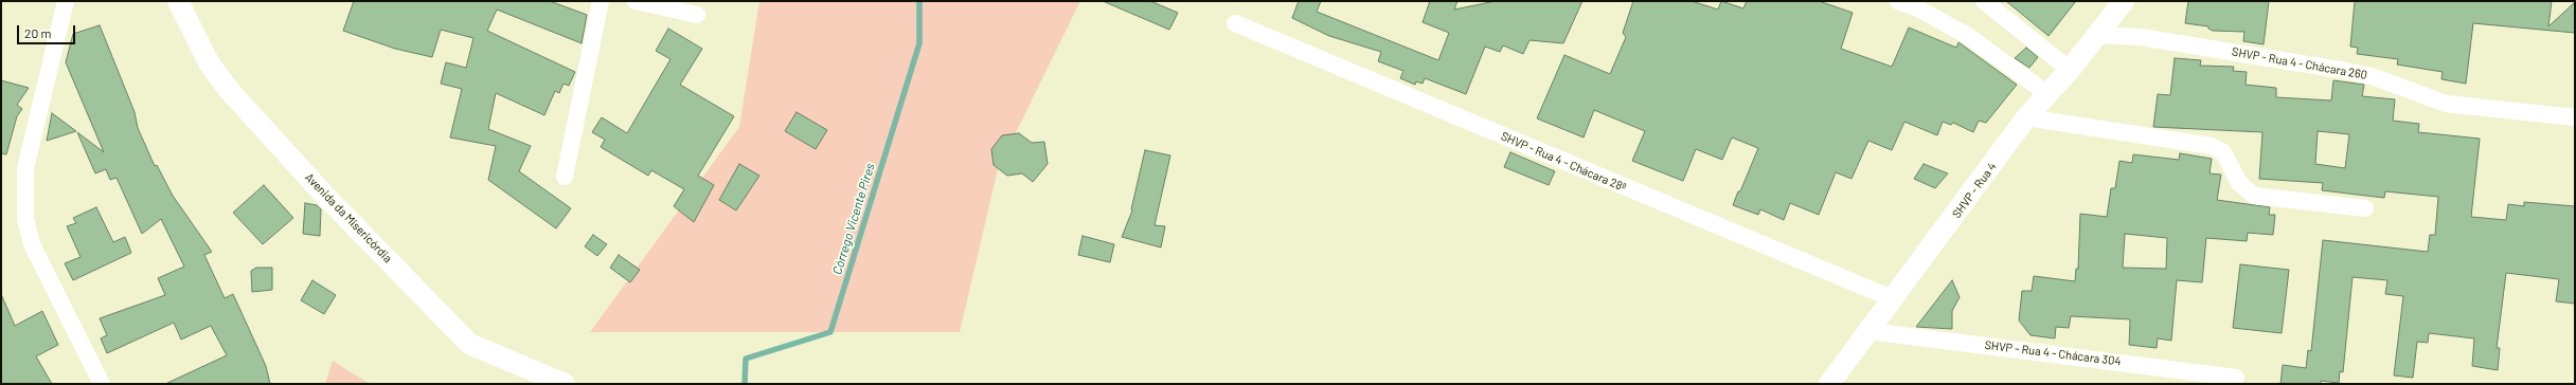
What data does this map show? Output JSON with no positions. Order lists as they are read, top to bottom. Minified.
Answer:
{"streets":{"street":["SHVP - Rua 4 - Chácara 260","SHVP - Rua 4 - Chácara 28ª","SHVP - Rua 4","Avenida da Misericórdia","SHVP - Rua 4 - Chácara 304"]},"crossings":[["SHVP - Rua 4 - Chácara 260","SHVP - Rua 4"],["SHVP - Rua 4 - Chácara 28ª","SHVP - Rua 4"],["SHVP - Rua 4","SHVP - Rua 4 - Chácara 304"]],"water":["Córrego Vicente Pires"],"scale_bar":"20 m"}
